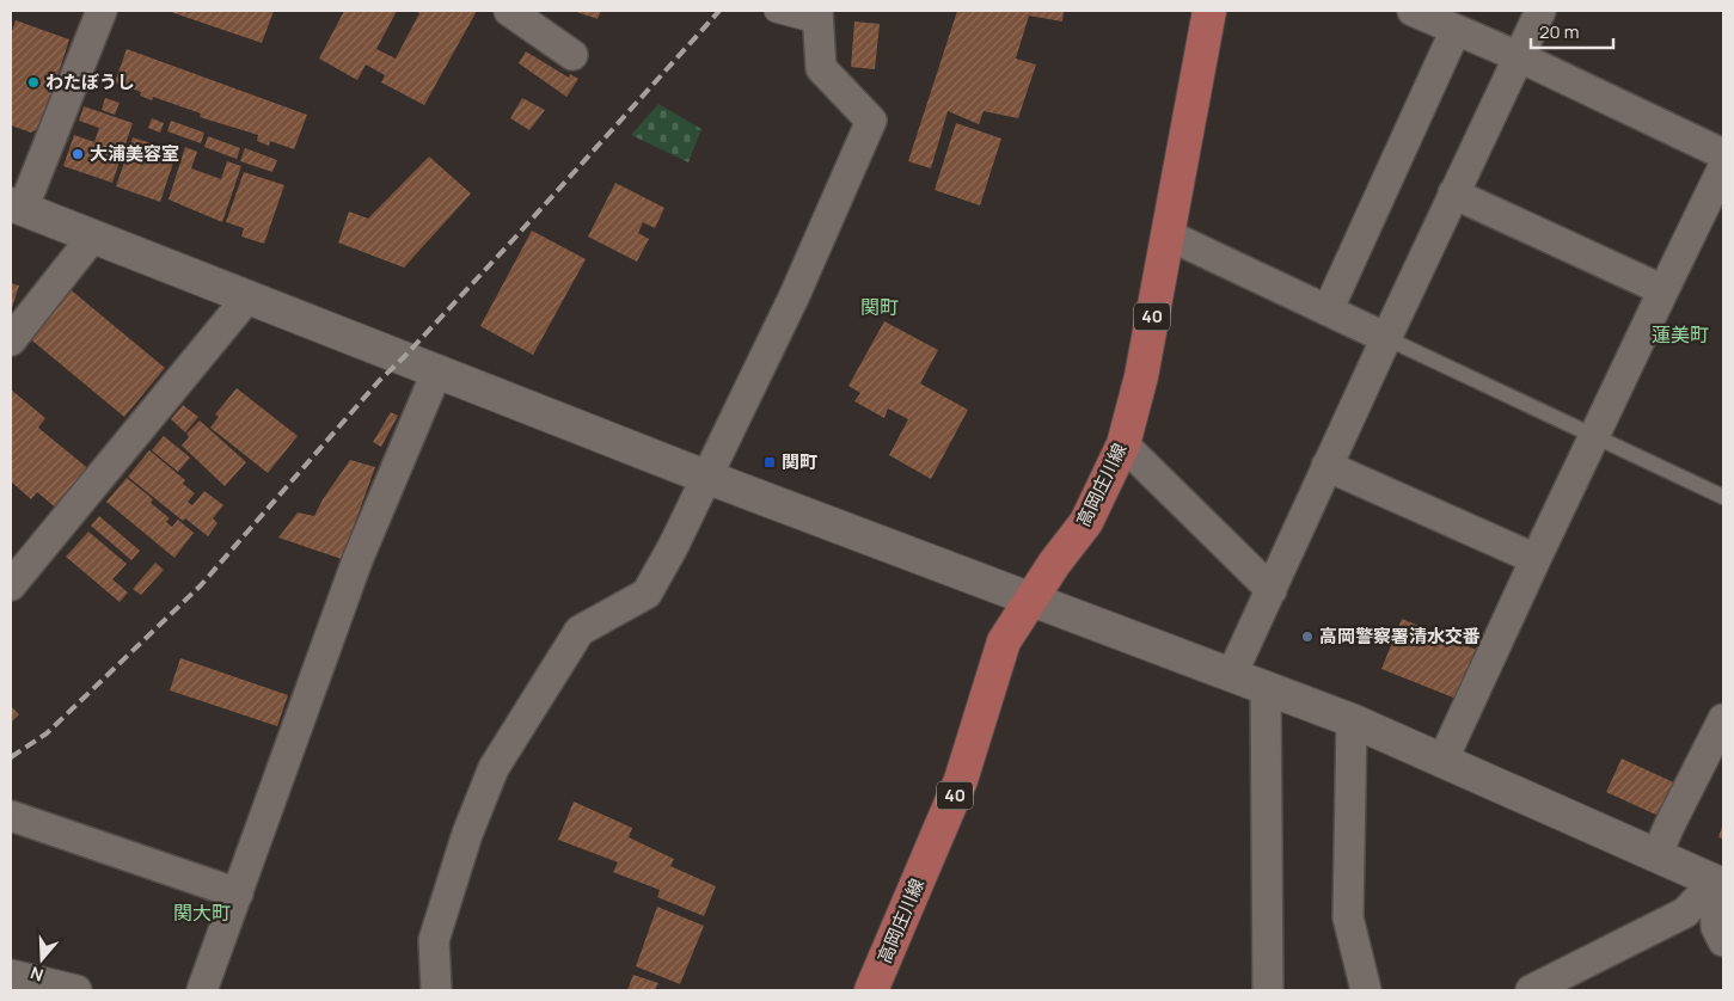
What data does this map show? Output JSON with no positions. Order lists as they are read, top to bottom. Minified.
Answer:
{"streets":{"main road":["40","高岡庄川線"]},"districts":["関町","蓮美町","関大町"],"places":{"other":["わたぼうし","大浦美容室","高岡警察署清水交番"],"transit":["関町"]},"scale_bar":"20 m","north":"bottom"}
